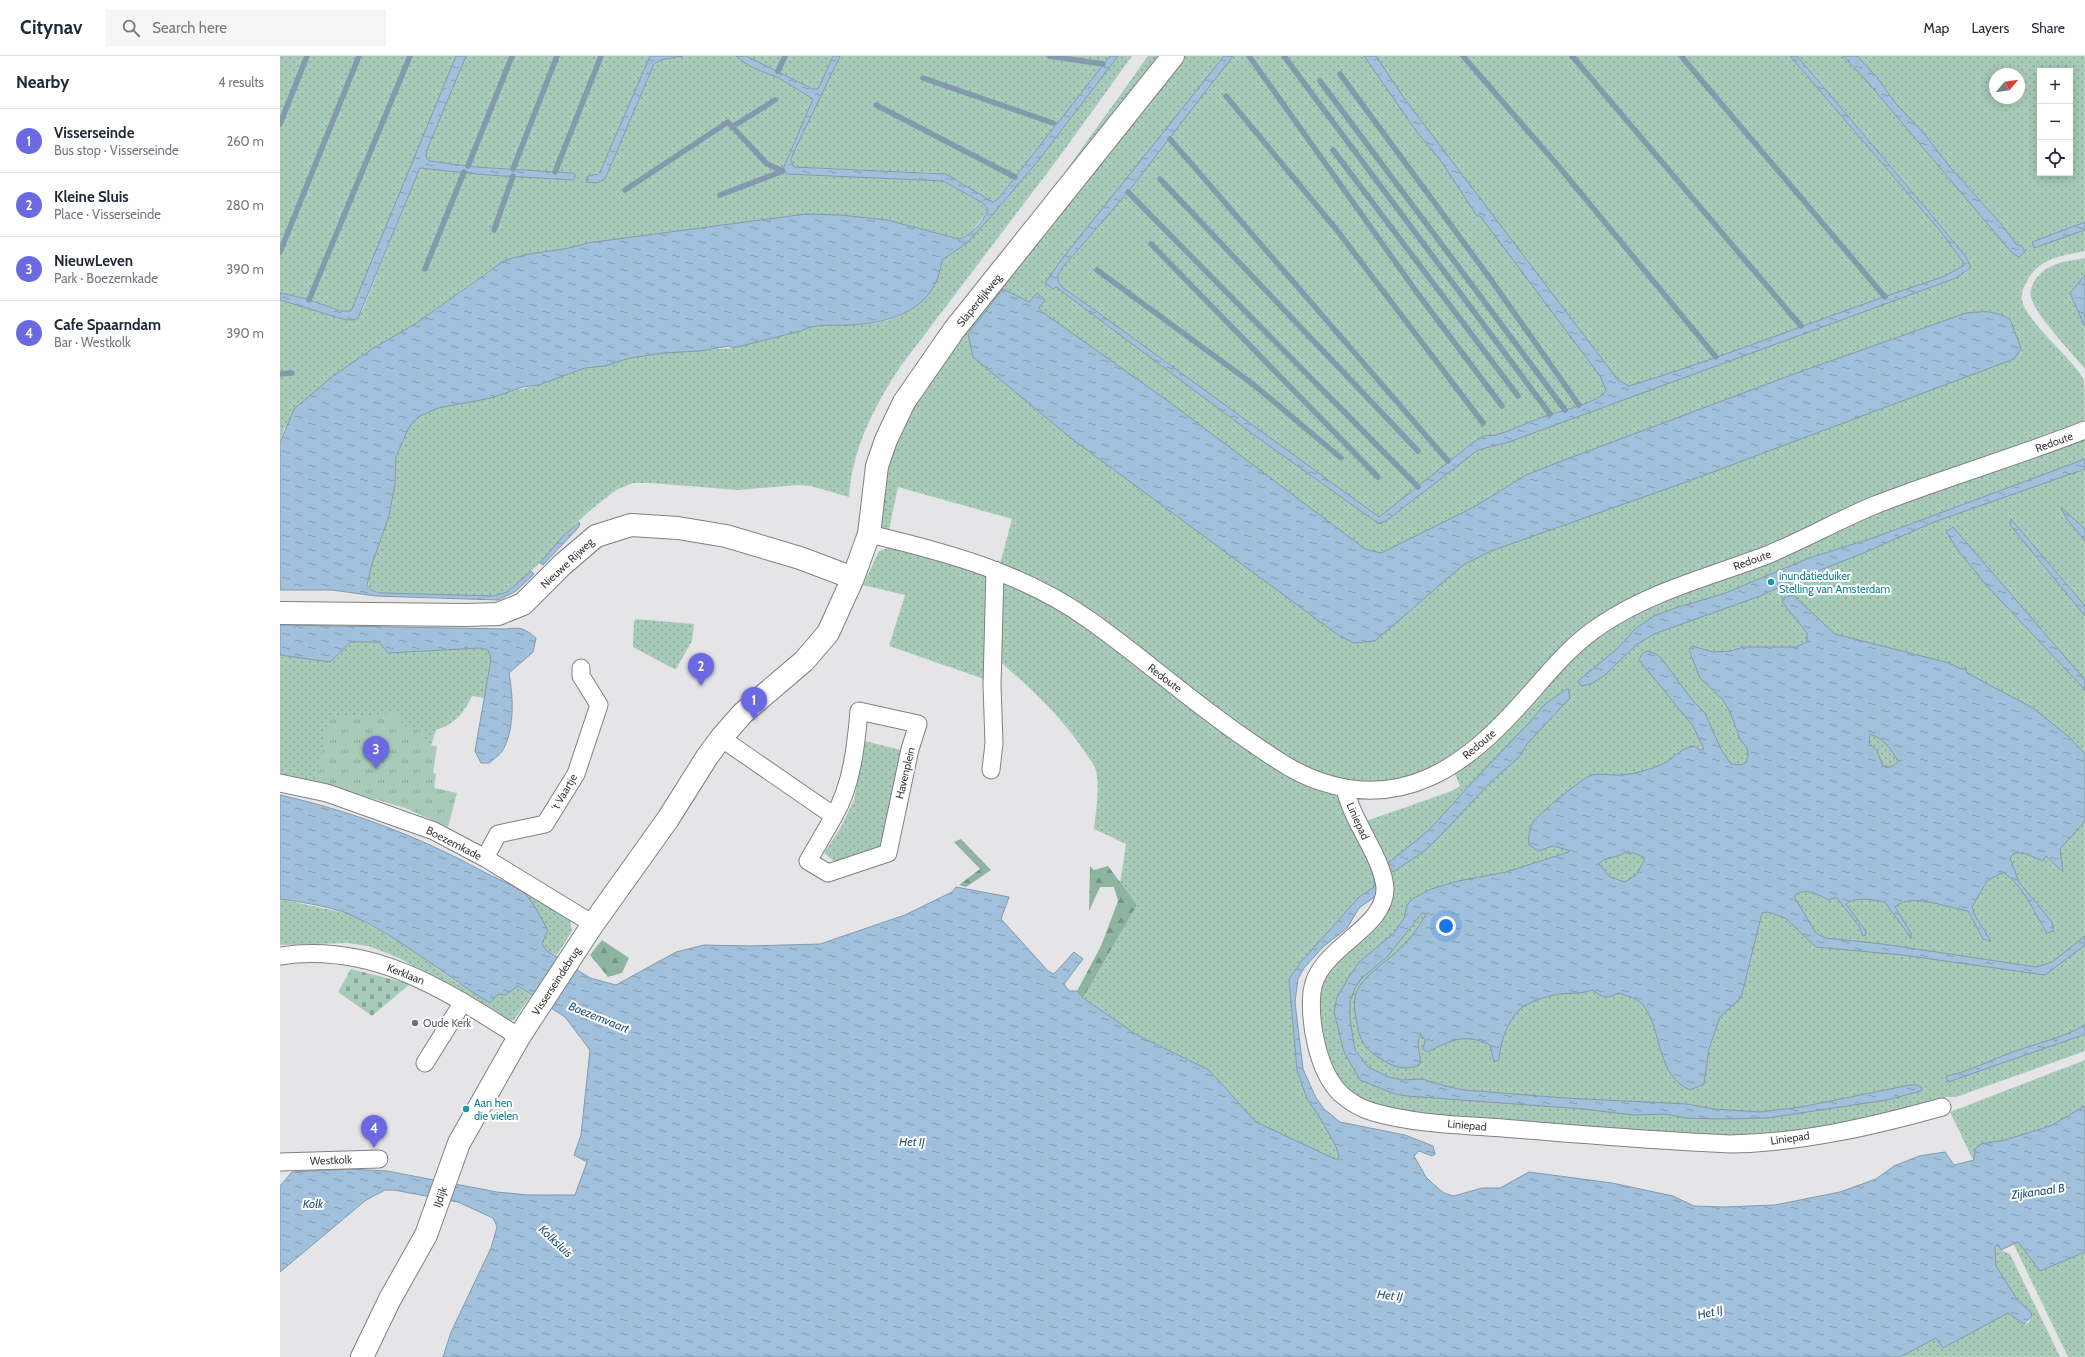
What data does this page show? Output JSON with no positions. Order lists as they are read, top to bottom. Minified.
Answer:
{"streets":{"street":["Slaperdijkweg","Redoute","Nieuwe Rijweg","Havenplein","'t Vaartje","Liniepad","Boezemkade","Kerklaan","Visserseindebrug","Westkolk","IJdijk"]},"crossings":[["Slaperdijkweg","Redoute"],["Slaperdijkweg","Nieuwe Rijweg"],["Slaperdijkweg","Visserseindebrug"],["Redoute","Liniepad"],["'t Vaartje","Boezemkade"],["Boezemkade","Visserseindebrug"],["Kerklaan","Visserseindebrug"],["Kerklaan","IJdijk"],["Visserseindebrug","IJdijk"]],"water":["Boezemvaart","Het IJ","Zijkanaal B","Kolk","Kolksluis"],"places":["inundatieduiker Stelling van Amsterdam","Oude Kerk","Aan hen die vielen"],"north":"top right","page":{"header":"Citynav","search":"Search here","nav":["Map","Layers","Share"],"heading":["Nearby","4 results"],"map_buttons":["+","−"],"list":[{"mark":"1","name":"Visserseinde","note":"Bus stop · Visserseinde","value":"260 m"},{"mark":"2","name":"Kleine Sluis","note":"Place · Visserseinde","value":"280 m"},{"mark":"3","name":"NieuwLeven","note":"Park · Boezemkade","value":"390 m"},{"mark":"4","name":"Cafe Spaarndam","note":"Bar · Westkolk","value":"390 m"}],"pins":["2","1","3","4"]}}
